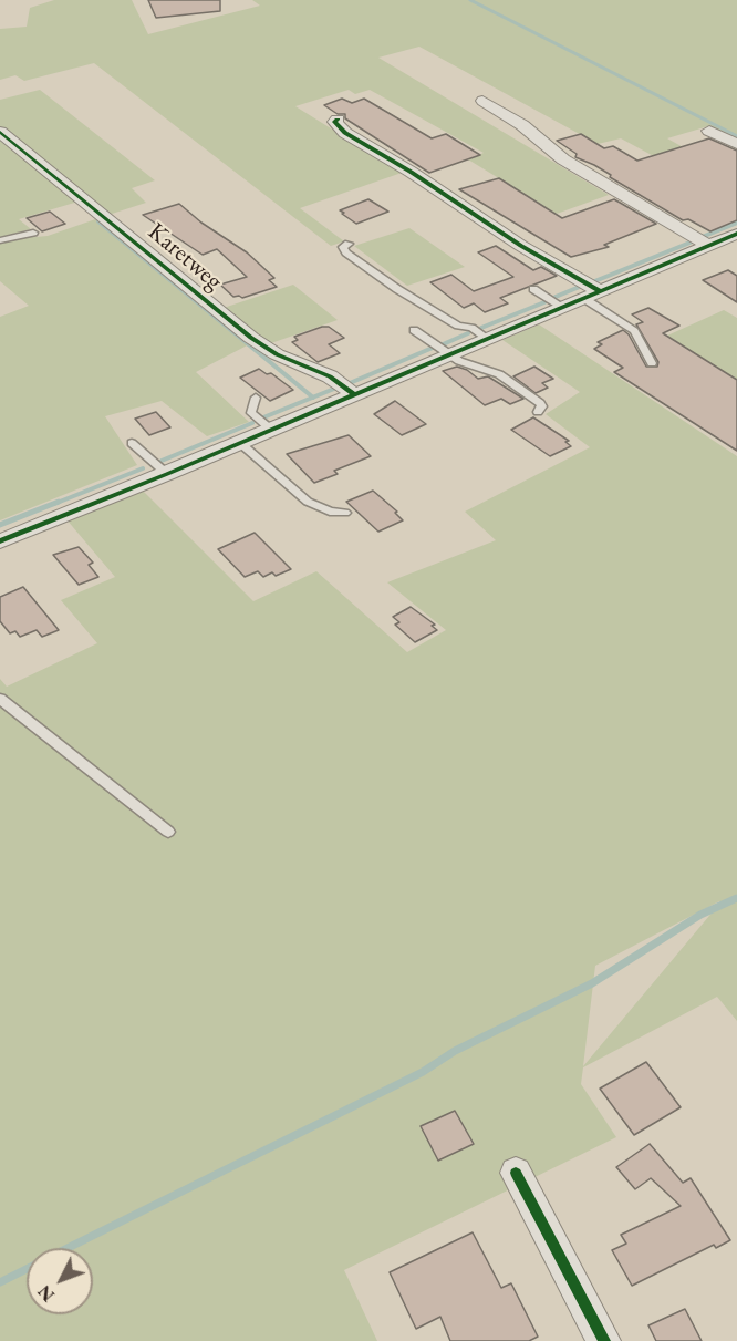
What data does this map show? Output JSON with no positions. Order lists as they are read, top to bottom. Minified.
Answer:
{"streets":{"street":["Karetweg"]},"north":"bottom left"}
